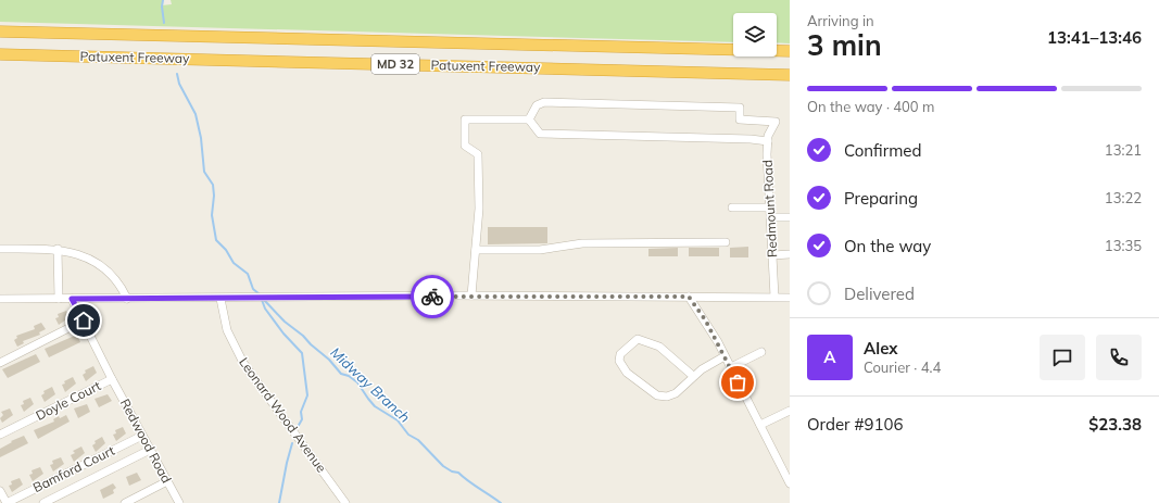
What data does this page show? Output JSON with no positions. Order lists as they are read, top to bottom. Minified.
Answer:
{"streets":{"highway":["Patuxent Freeway","MD 32"],"street":["Redmount Road","Doyle Court","Leonard Wood Avenue","Redwood Road","Bamford Court"]},"crossings":[["Doyle Court","Redwood Road"],["Redwood Road","Bamford Court"]],"water":["Midway Branch"],"page":{"heading":["3 min","Arriving in","13:41–13:46"],"panel":["Alex","Courier · 4.4","Order #9106","$23.38"],"bar":"On the way · 400 m","list":[["Confirmed","13:21"],["Preparing","13:22"],["On the way","13:35"],"Delivered"],"round":"A"}}
